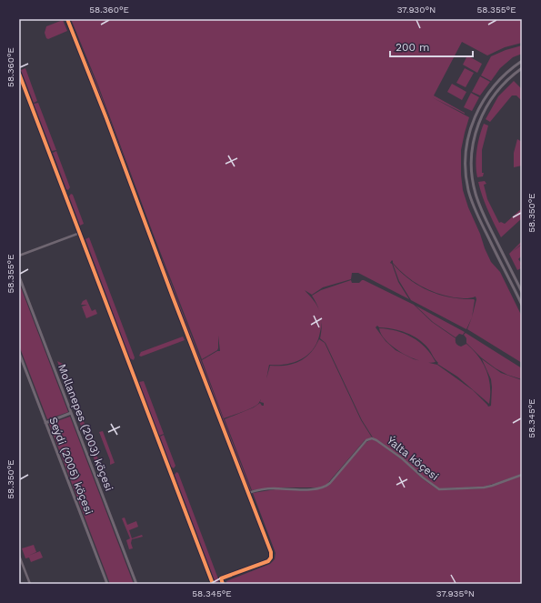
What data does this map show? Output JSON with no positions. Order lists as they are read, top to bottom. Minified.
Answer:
{"streets":{"street":["Mollanepes (2003) köçesi","Ýalta köçesi","Seýdi (2005) köçesi"]},"scale_bar":"200 m","coordinates":["58.360°E","37.930°N","58.355°E","58.350°E","58.345°E","37.935°N"]}
